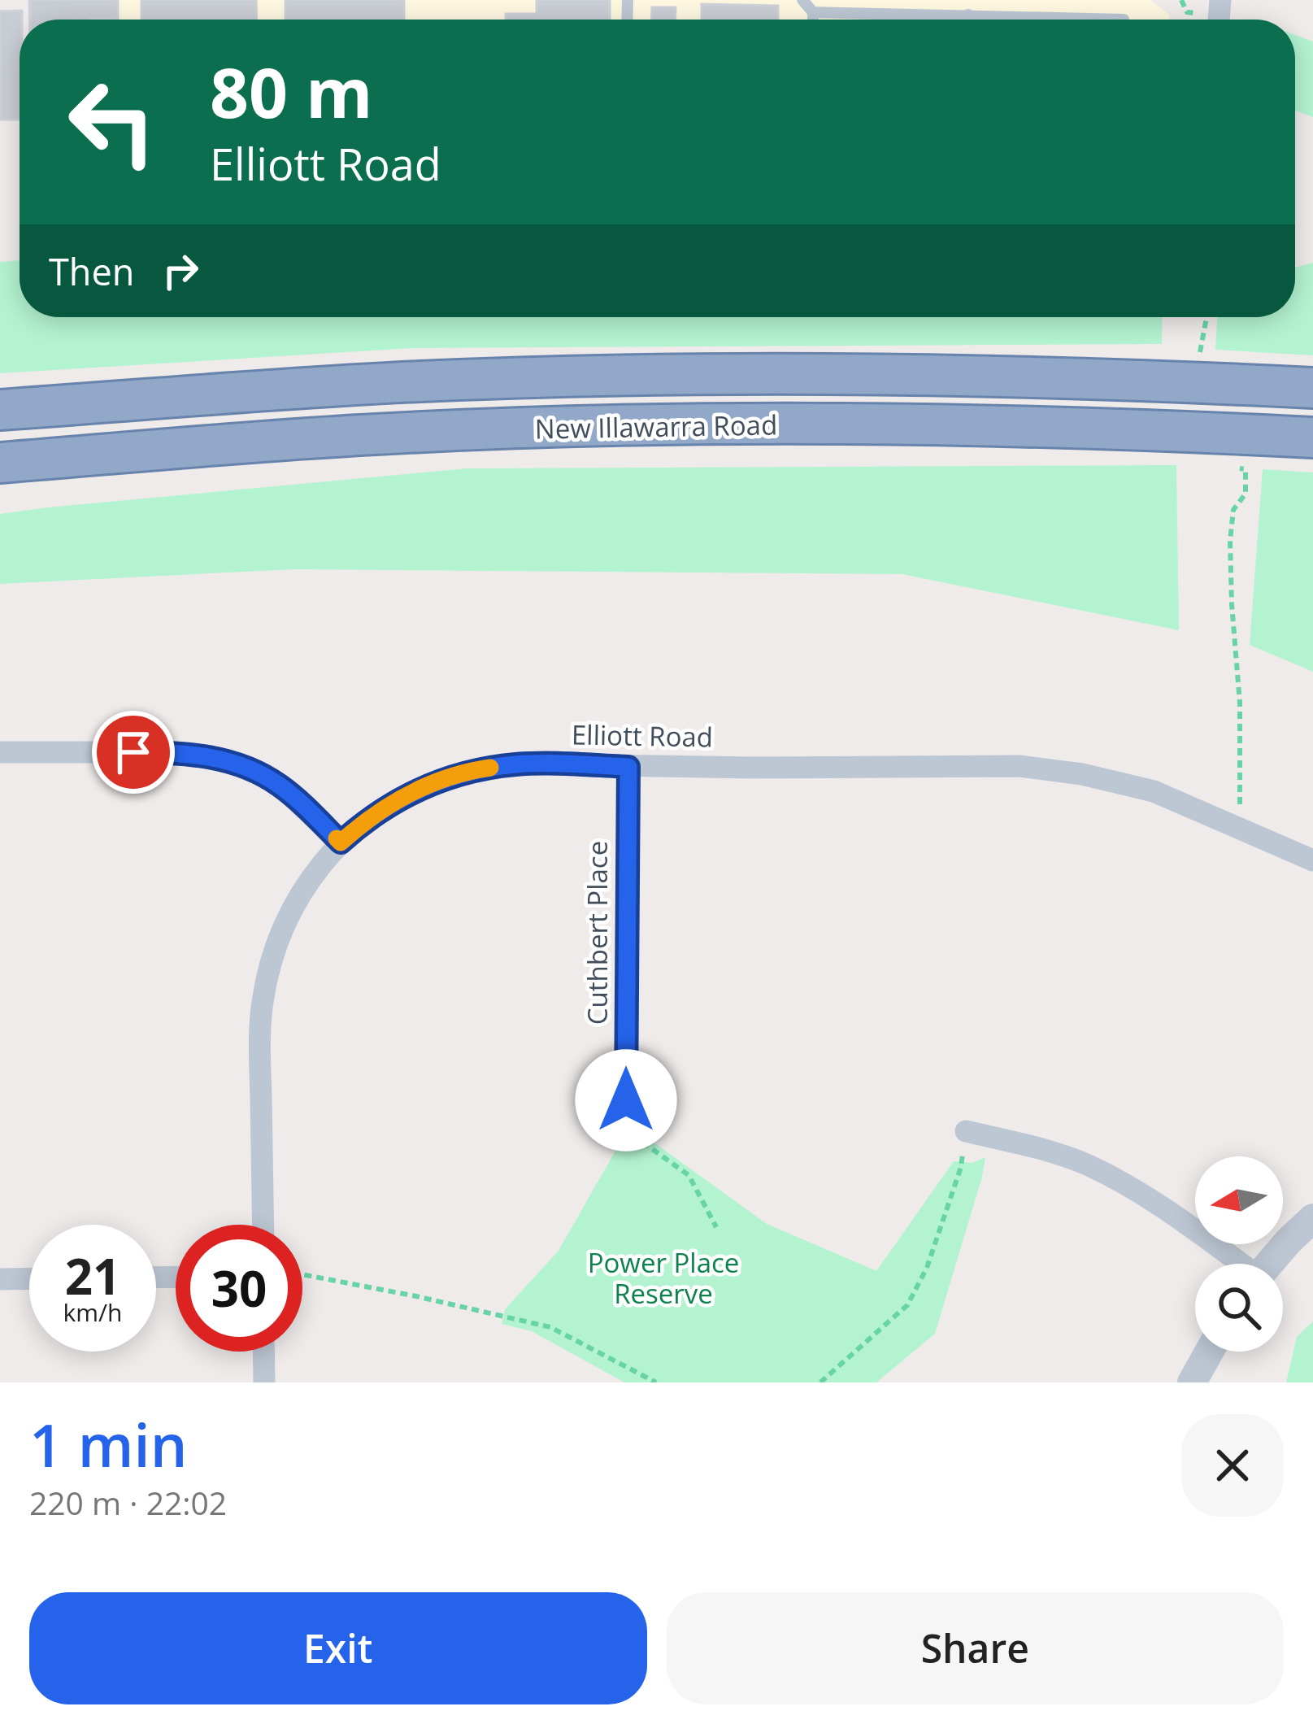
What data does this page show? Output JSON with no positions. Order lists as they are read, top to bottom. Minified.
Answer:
{"streets":{"highway":["New Illawarra Road"],"street":["Elliott Road","Cuthbert Place"]},"crossings":[["Elliott Road","Cuthbert Place"]],"parks":["Power Place Reserve"],"north":"left","page":{"turn":["80 m","Elliott Road"],"then":"Then","speed":"21 km/h","limit":"30","heading":["1 min","220 m · 22:02"],"buttons":["Exit","Share"]}}
